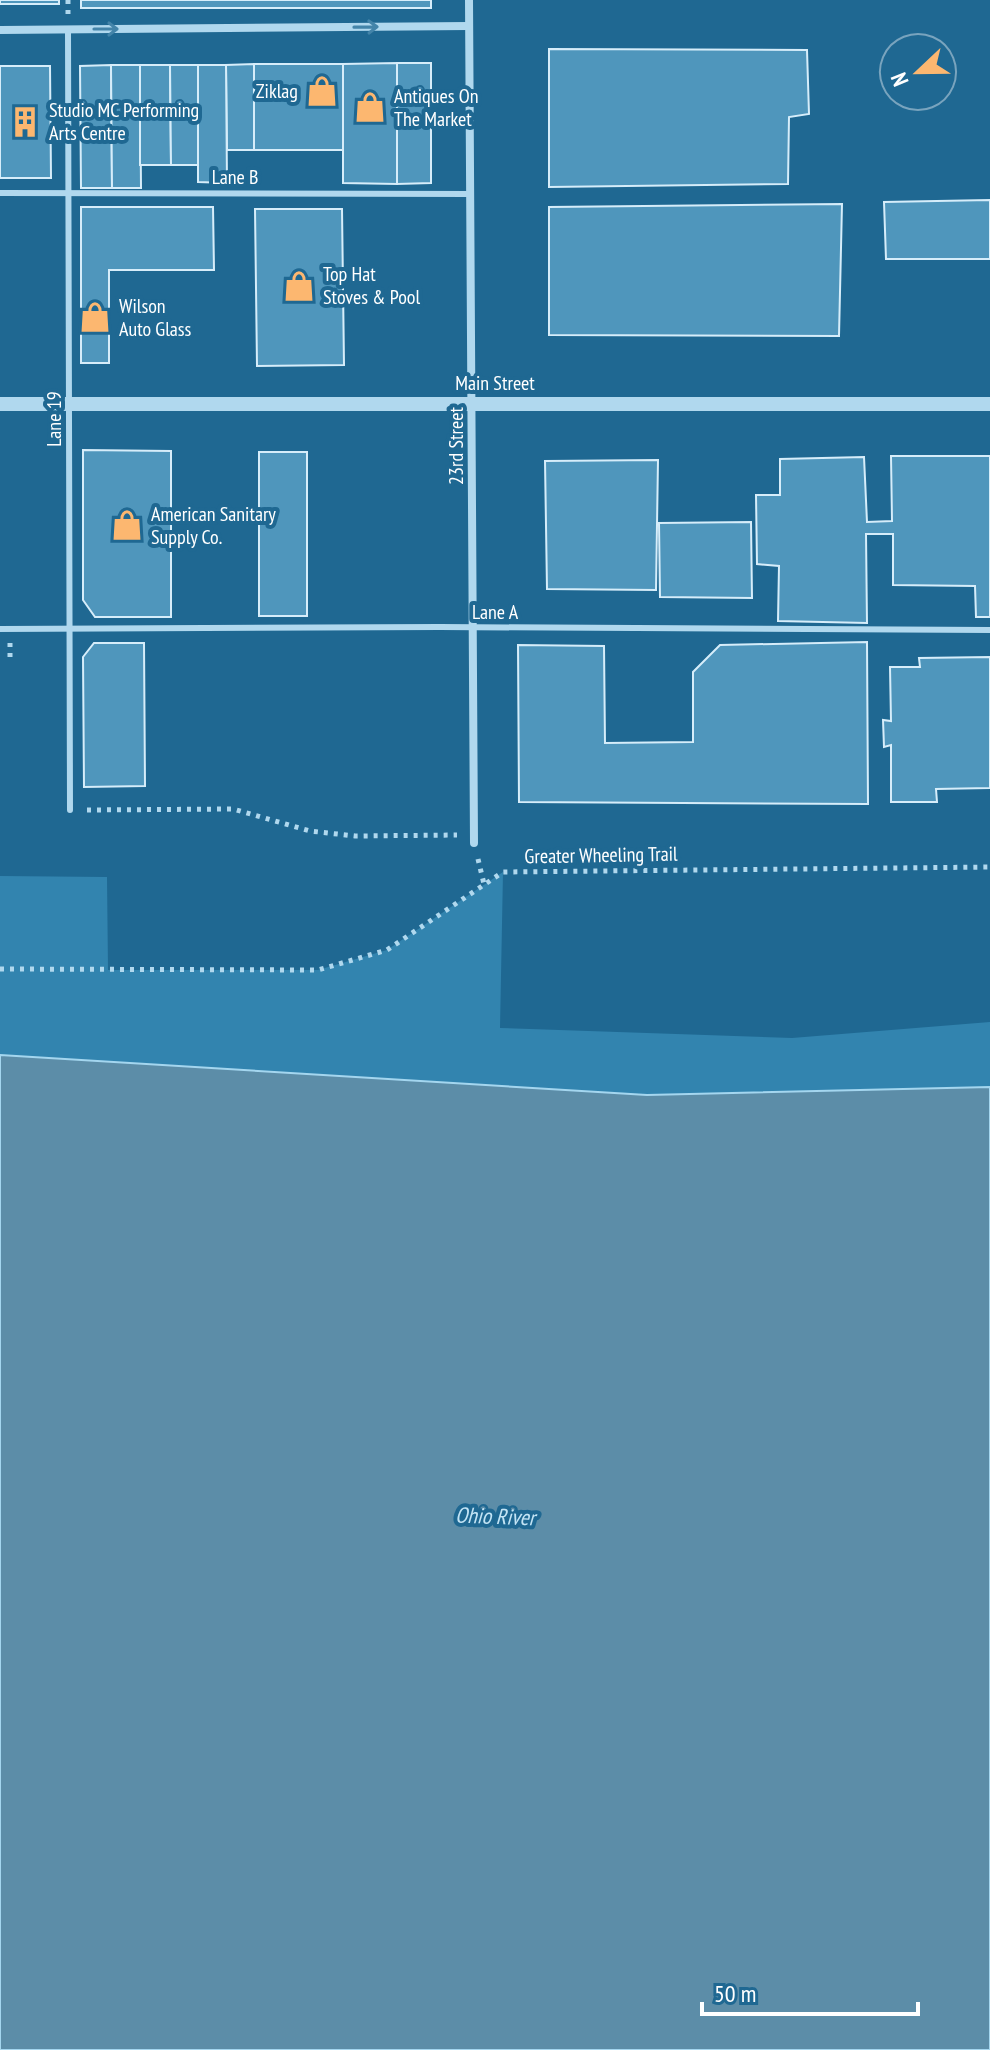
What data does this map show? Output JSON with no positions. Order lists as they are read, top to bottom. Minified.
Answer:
{"streets":{"street":["Main Street","23rd Street"],"lane":["Lane B","Lane 19","Lane A"],"path":["Greater Wheeling Trail"]},"crossings":[["Lane B","Lane 19"],["Lane B","23rd Street"],["Main Street","Lane 19"],["Main Street","23rd Street"],["Lane 19","Lane A"],["23rd Street","Lane A"]],"water":["Ohio River"],"places":{"shop":["Ziklag","Antiques On The Market","Top Hat Stoves & Pool","Wilson Auto Glass","American Sanitary Supply Co."],"building":["Studio MC Performing Arts Centre"]},"scale_bar":"50 m","north":"left"}
